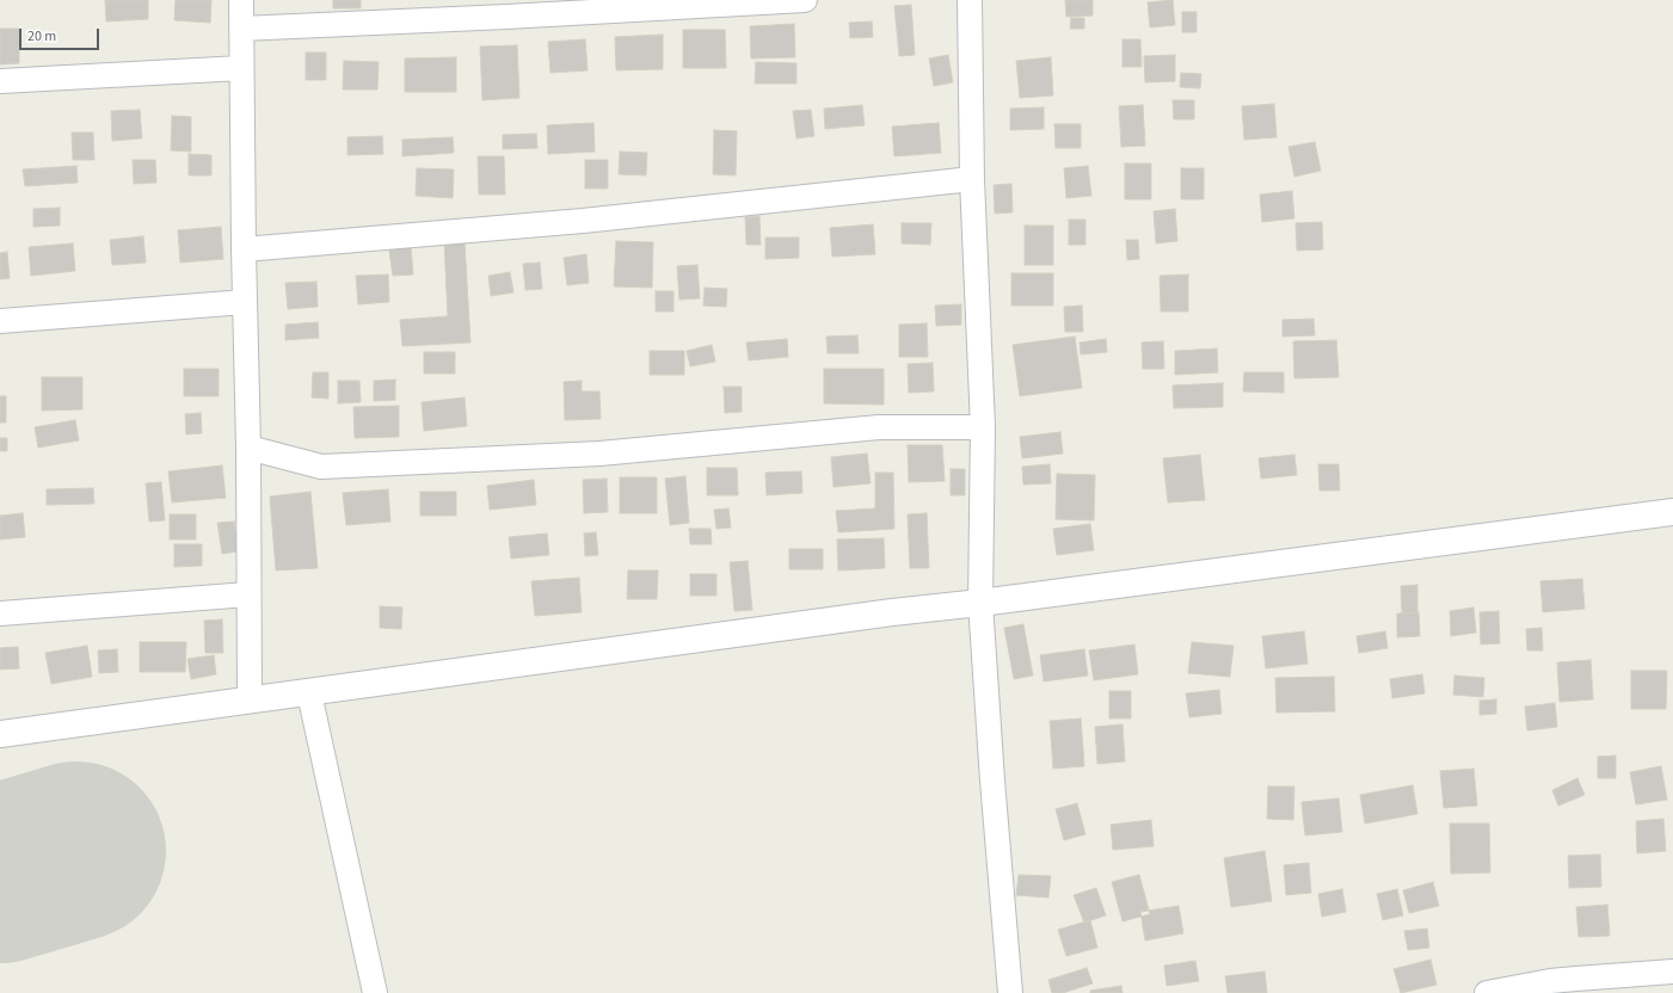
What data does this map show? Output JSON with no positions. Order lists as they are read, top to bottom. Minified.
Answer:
{"scale_bar":"20 m"}
